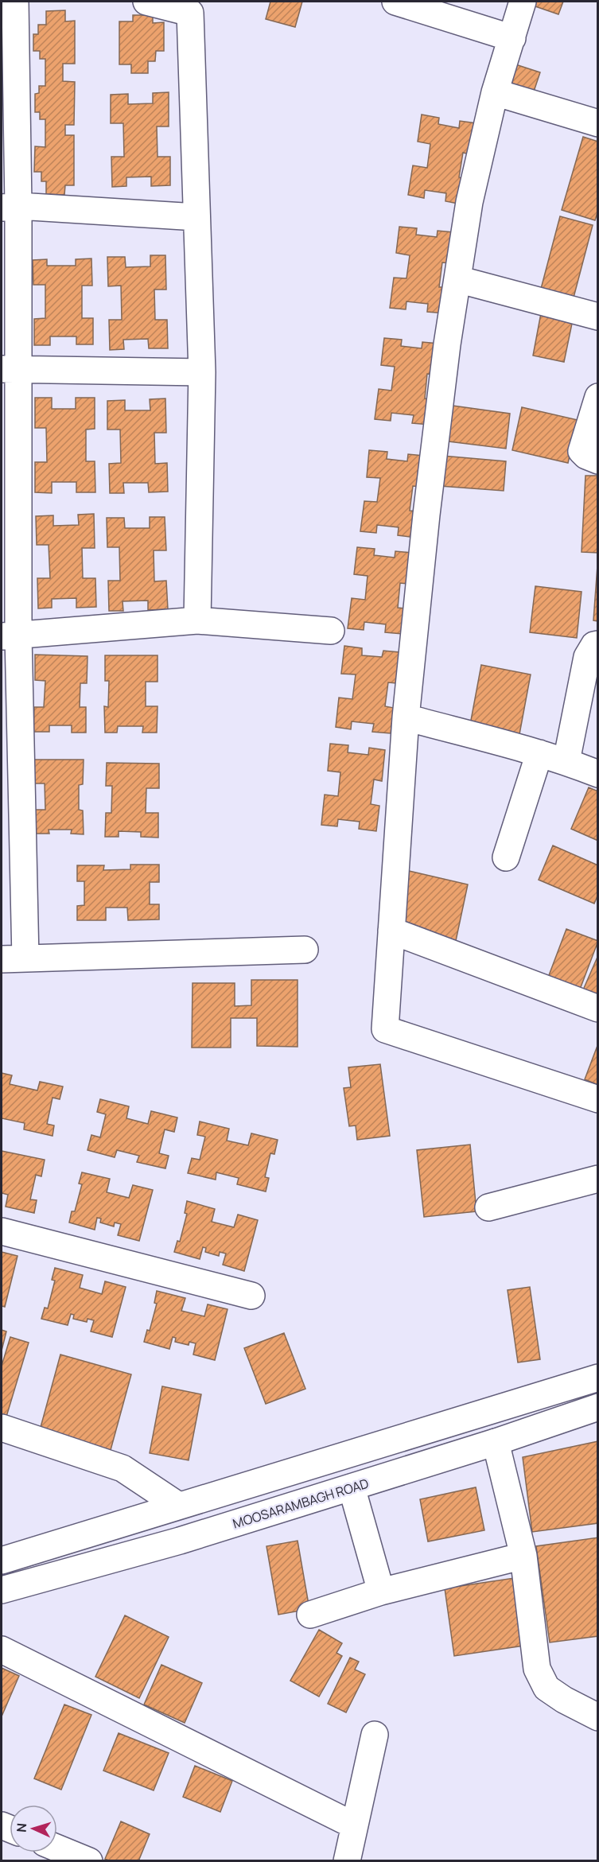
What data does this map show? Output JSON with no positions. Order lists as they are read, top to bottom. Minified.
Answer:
{"streets":{"street":["MOOSARAMBAGH ROAD"]},"north":"left"}
